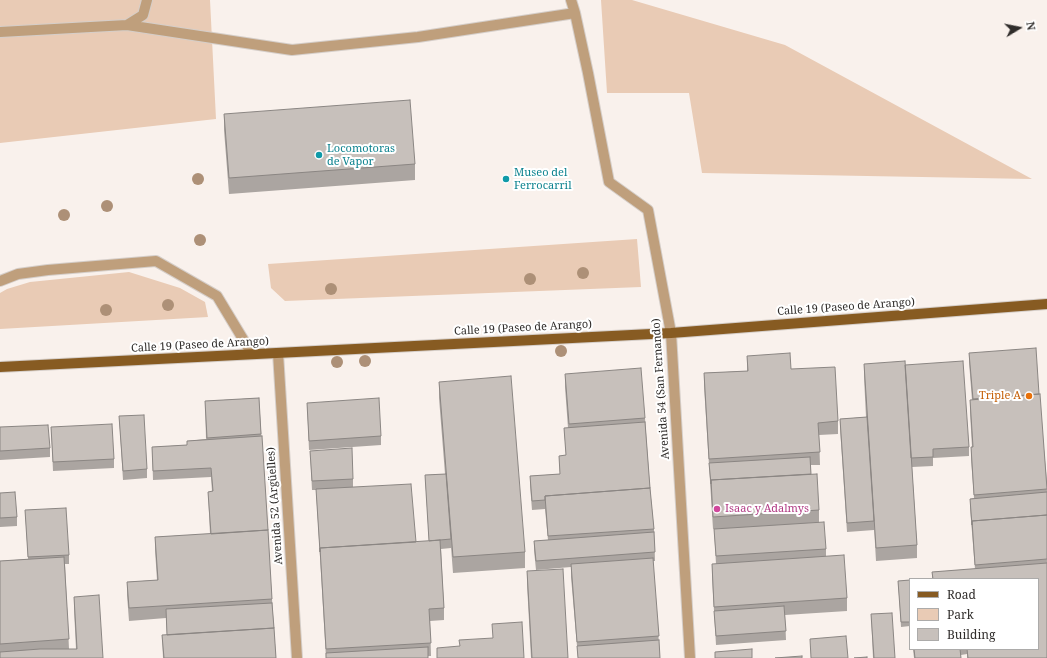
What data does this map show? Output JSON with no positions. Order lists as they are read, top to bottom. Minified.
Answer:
{"streets":{"main road":["Calle 19 (Paseo de Arango)"],"street":["Avenida 54 (San Fernando)","Avenida 52 (Argüelles)"]},"crossings":[["Calle 19 (Paseo de Arango)","Avenida 54 (San Fernando)"],["Calle 19 (Paseo de Arango)","Avenida 52 (Argüelles)"]],"places":["Locomotoras de Vapor","Museo del Ferrocarril","Triple A","Isaac y Adalmys"],"legend":["Road","Park","Building"],"north":"right"}
